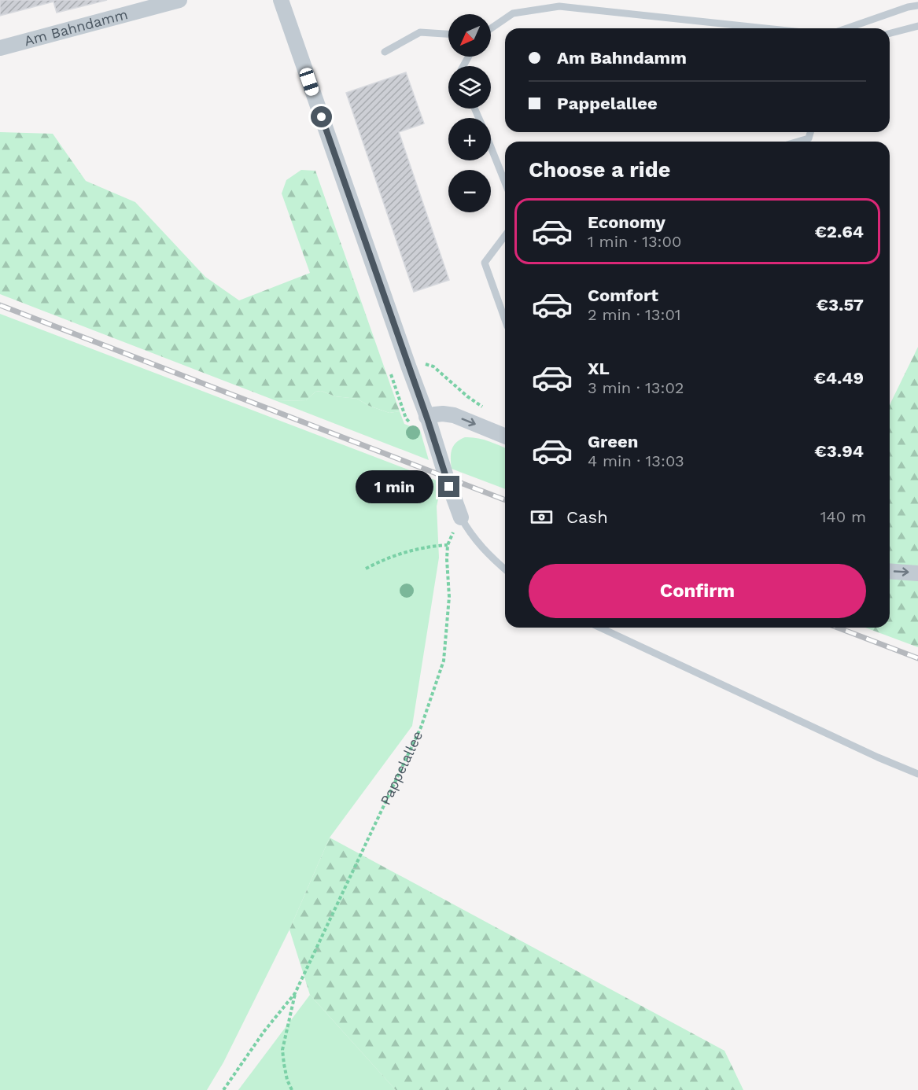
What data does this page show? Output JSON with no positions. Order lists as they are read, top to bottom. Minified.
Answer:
{"streets":{"street":["Am Bahndamm"],"path":["Pappelallee"]},"north":"bottom left","page":{"map_buttons":["+","−"],"banner":["Am Bahndamm","Pappelallee"],"heading":"Choose a ride","list":[{"name":"Economy","note":"1 min · 13:00","value":"€2.64"},{"name":"Comfort","note":"2 min · 13:01","value":"€3.57"},{"name":"XL","note":"3 min · 13:02","value":"€4.49"},{"name":"Green","note":"4 min · 13:03","value":"€3.94"}],"bubble":"1 min","pay":["Cash","140 m"],"buttons":"Confirm"}}
